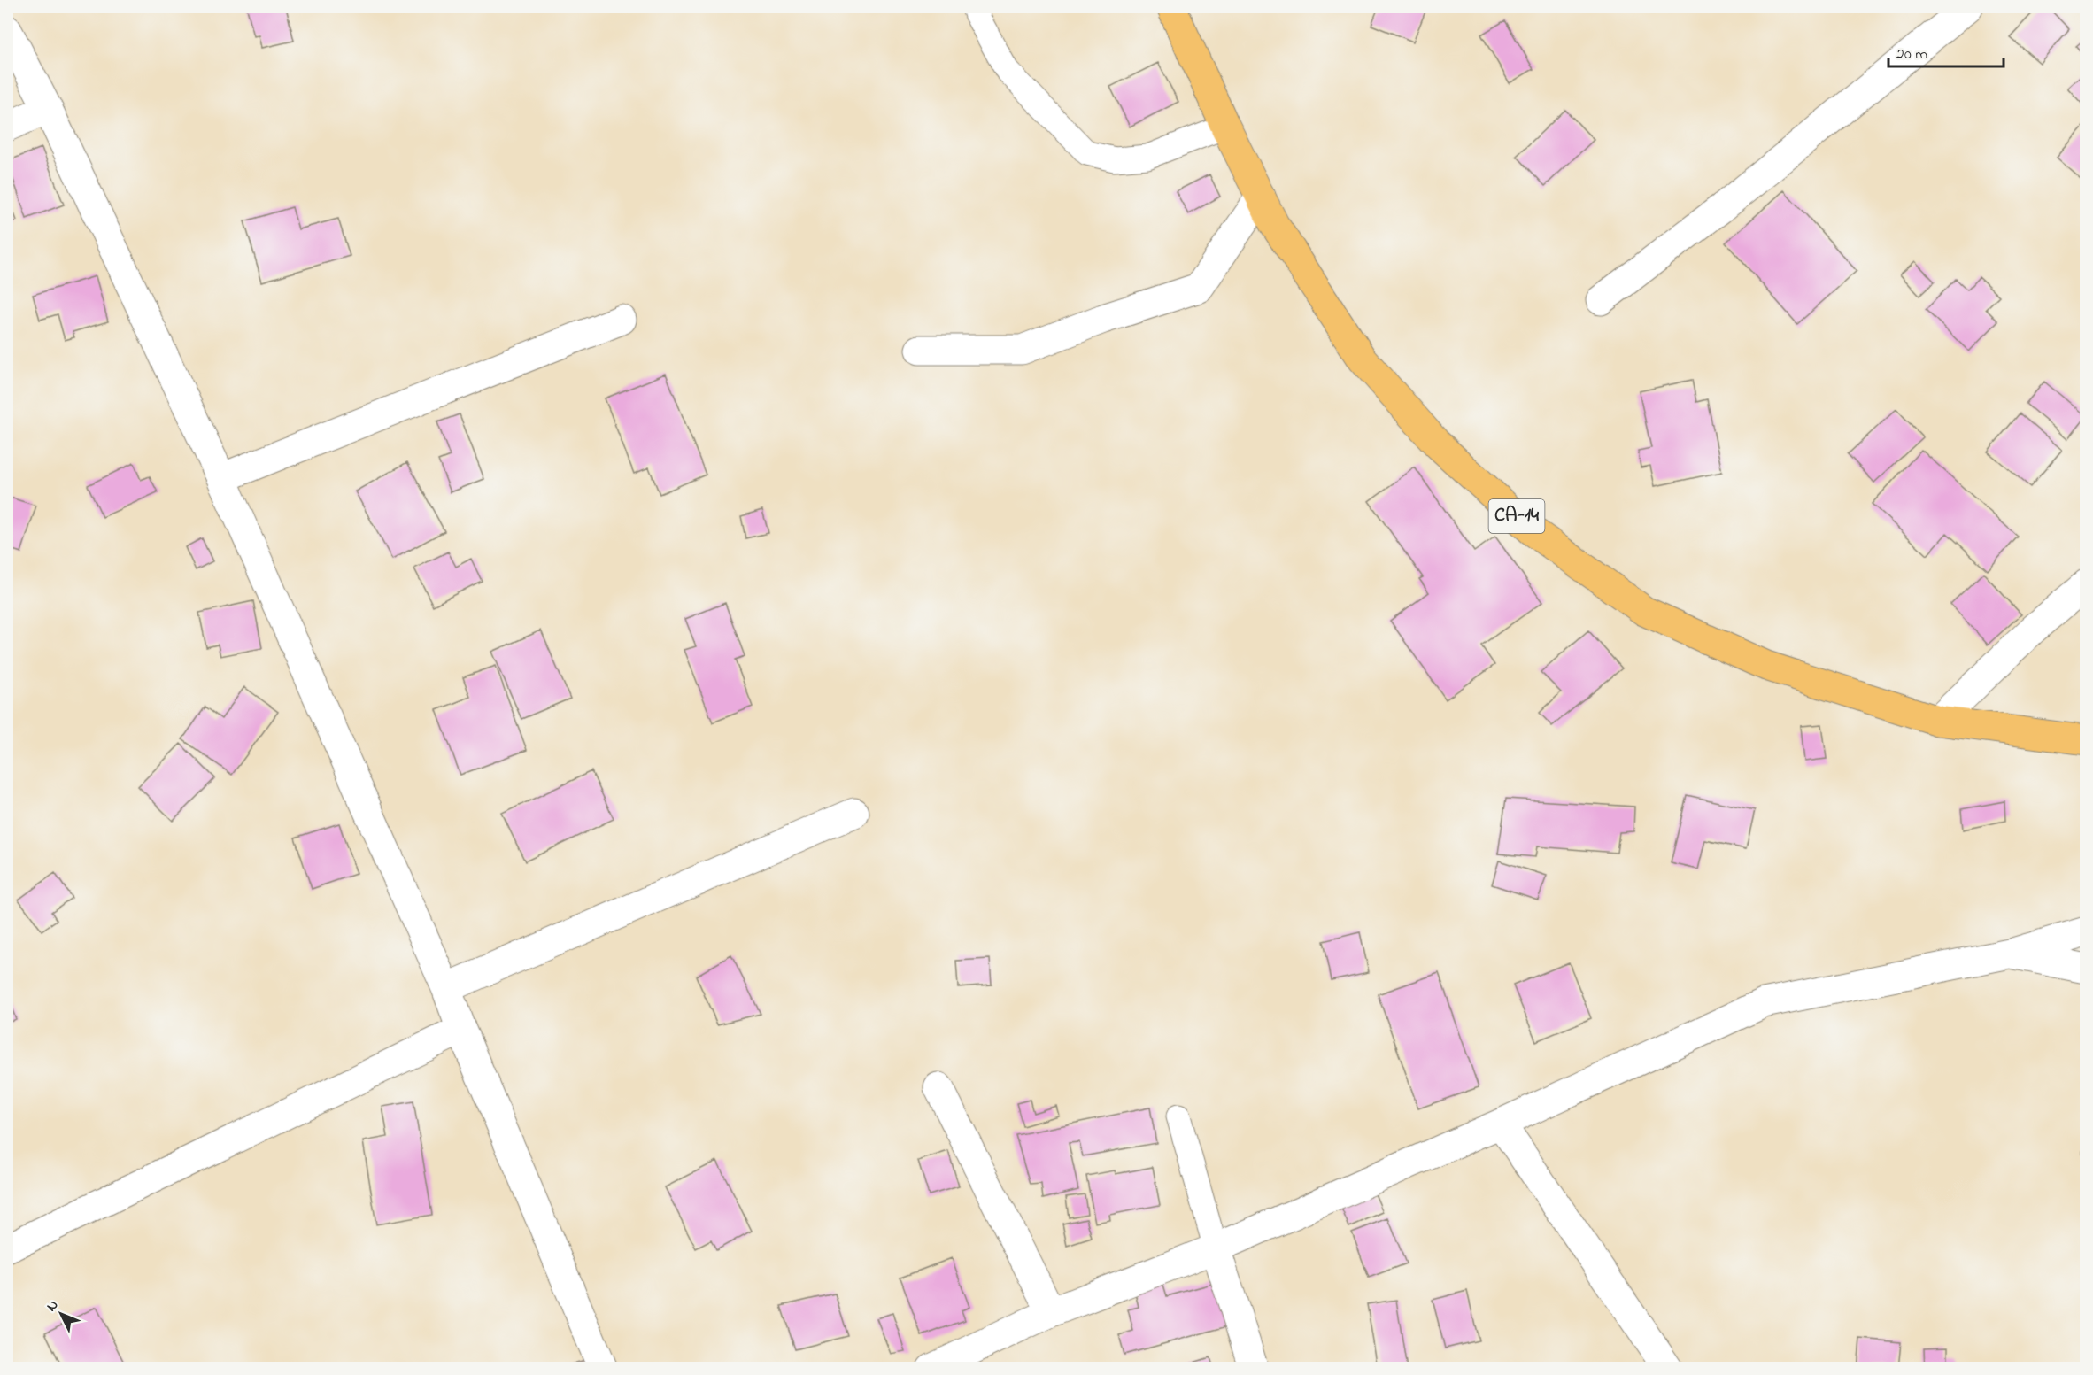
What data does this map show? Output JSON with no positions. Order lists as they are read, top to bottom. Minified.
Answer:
{"streets":{"highway":["CA-14"]},"scale_bar":"20 m","north":"top left"}
